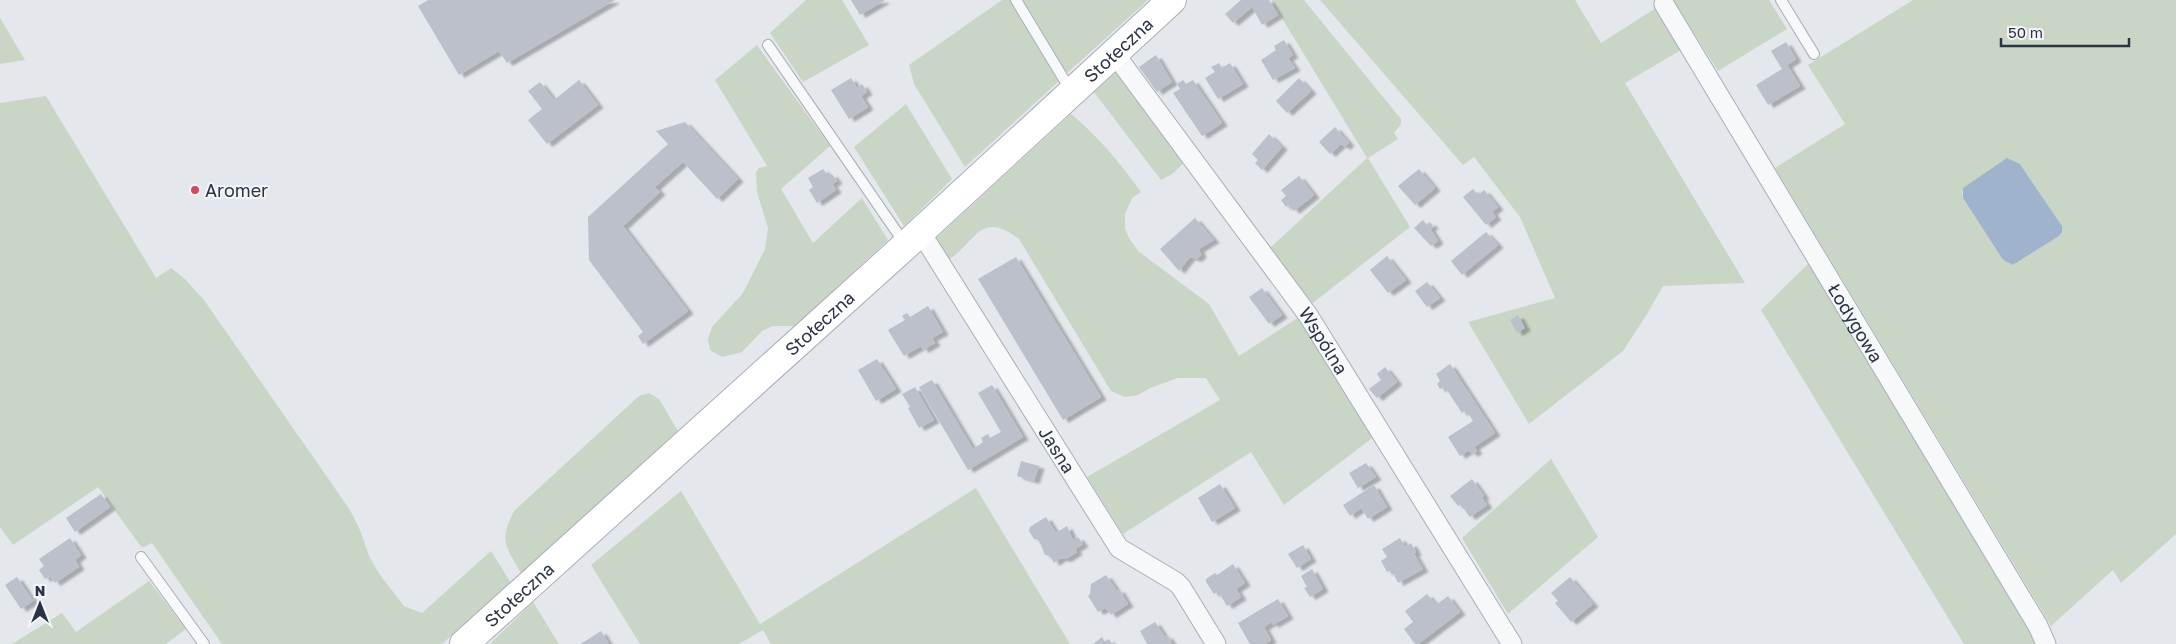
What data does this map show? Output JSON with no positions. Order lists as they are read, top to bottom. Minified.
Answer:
{"streets":{"street":["Stołeczna","Łodygowa","Wspólna","Jasna"]},"crossings":[["Stołeczna","Wspólna"],["Stołeczna","Jasna"]],"places":["Aromer"],"scale_bar":"50 m","north":"top"}
